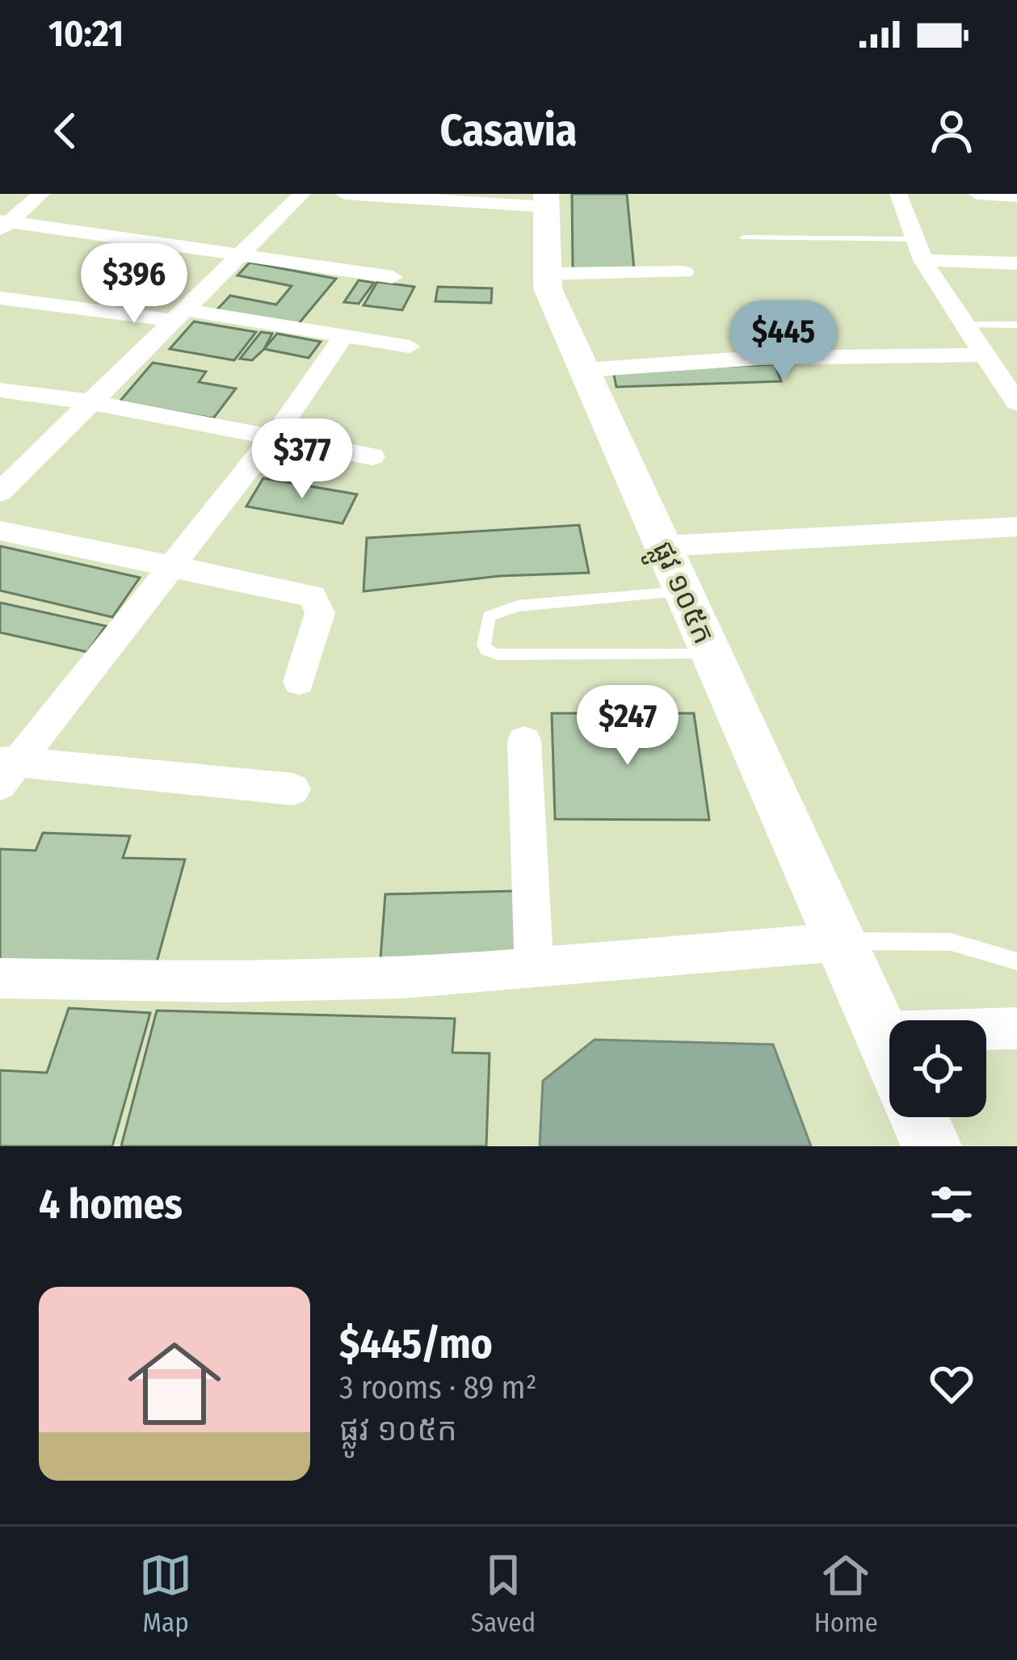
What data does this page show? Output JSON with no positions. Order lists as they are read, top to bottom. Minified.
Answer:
{"streets":{"main road":["ផ្លូវ ១០៥ក"]},"page":{"status":"10:21","header":"Casavia","price":["$396","$445","$377","$247"],"heading":"4 homes","list":[{"name":"$445/mo","note":"3 rooms · 89 m² · ផ្លូវ ១០៥ក"}],"tabs":["Map","Saved","Home"]}}
